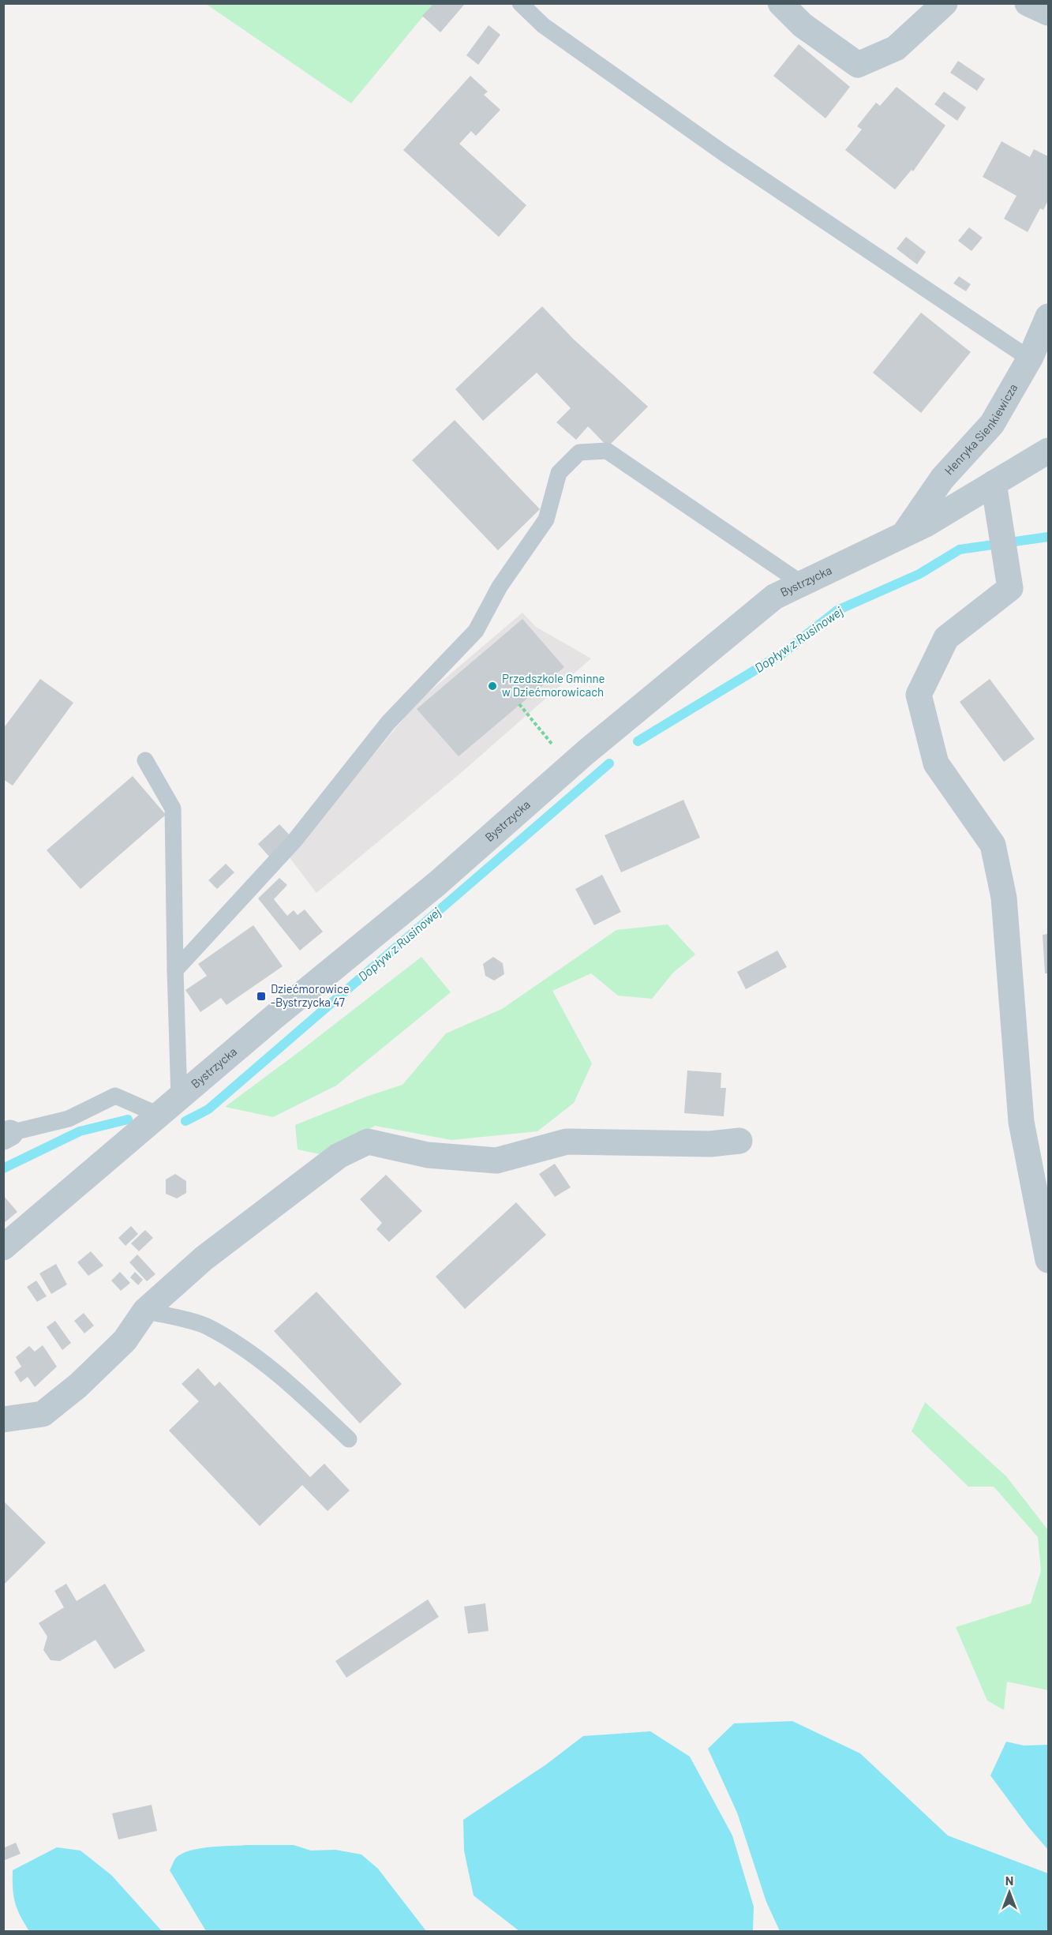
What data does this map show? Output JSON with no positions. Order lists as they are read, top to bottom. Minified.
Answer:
{"streets":{"street":["Henryka Sienkiewicza","Bystrzycka"]},"crossings":[["Henryka Sienkiewicza","Bystrzycka"]],"water":["Dopływ z Rusinowej"],"places":{"other":["Przedszkole Gminne w Dziećmorowicach"],"transit":["Dziećmorowice -Bystrzycka 47"]},"north":"top"}
